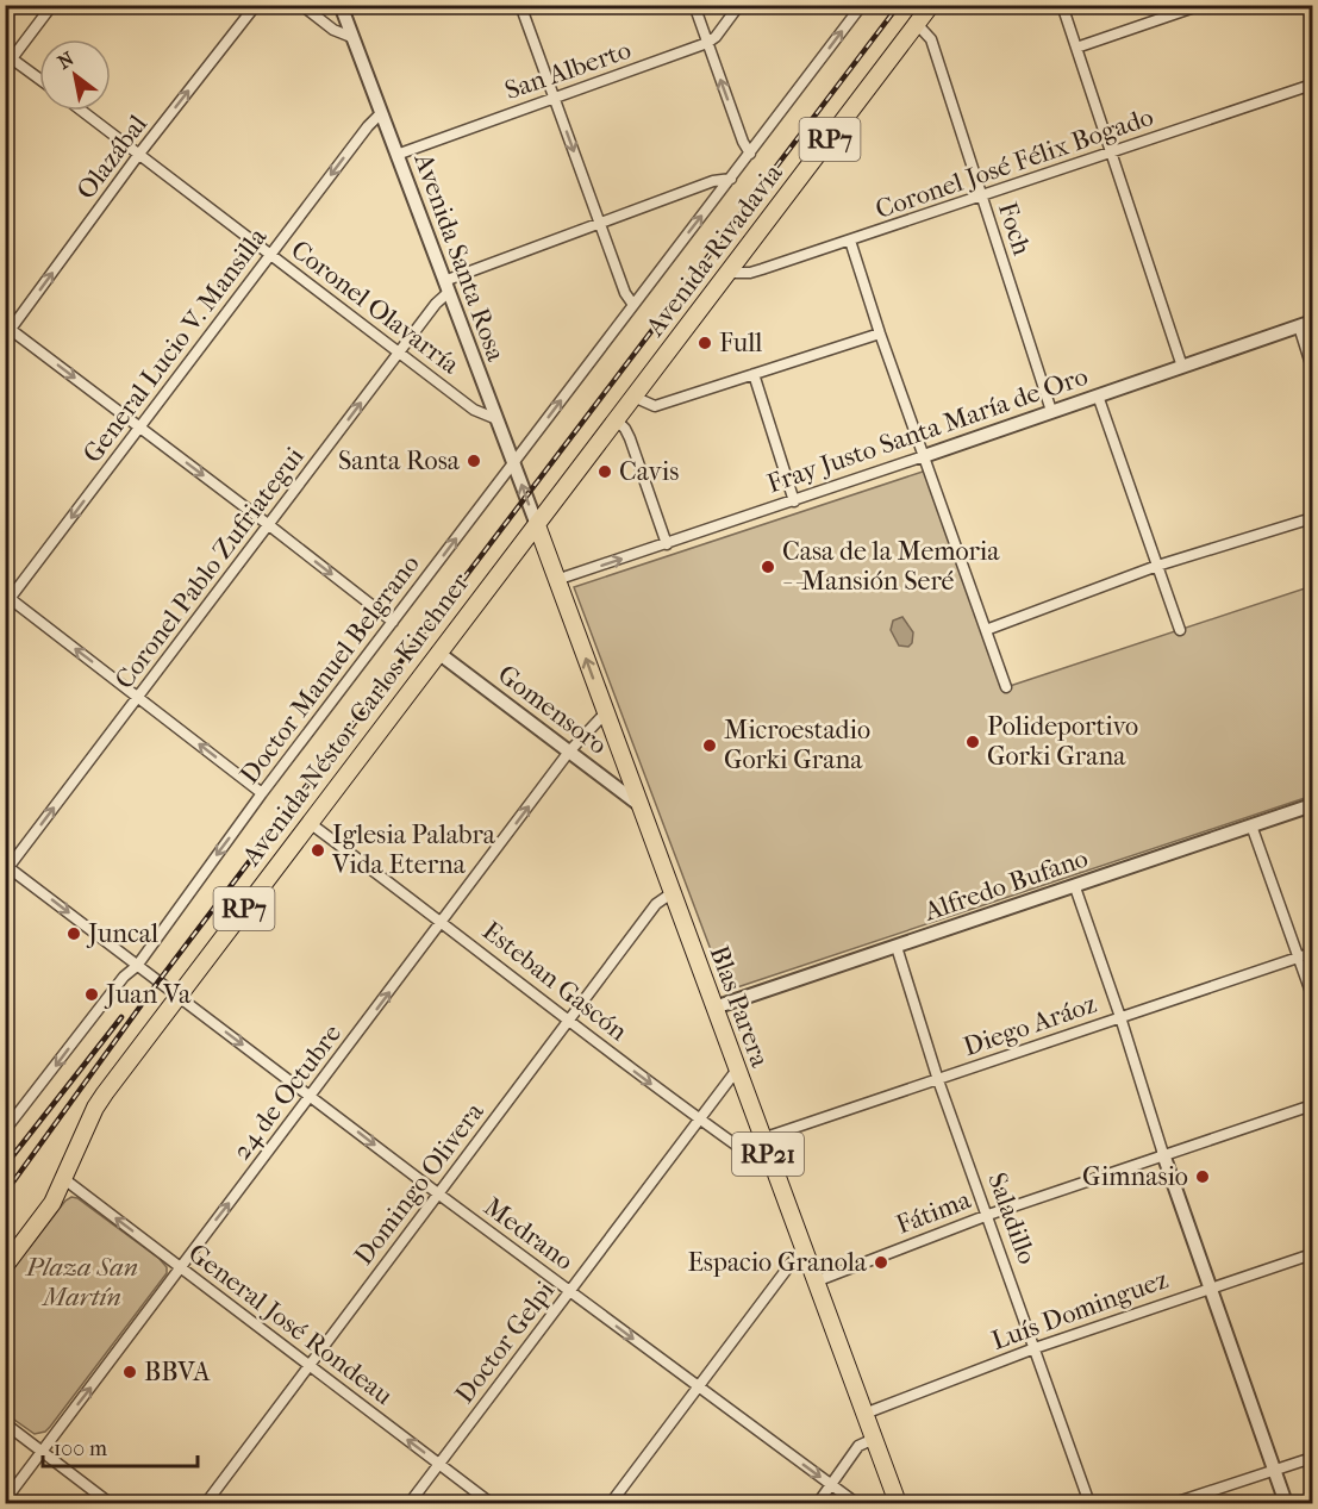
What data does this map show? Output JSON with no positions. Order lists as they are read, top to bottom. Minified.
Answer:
{"streets":{"main road":["RP7","Avenida Rivadavia","Avenida Néstor Carlos Kirchner","Blas Parera","RP21"],"street":["San Alberto","Olazábal","Coronel José Félix Bogado","Foch","Avenida Santa Rosa","Coronel Olavarría","General Lucio V. Mansilla","Fray Justo Santa María de Oro","Coronel Pablo Zufriategui","Doctor Manuel Belgrano","Gomensoro","Alfredo Bufano","Esteban Gascón","Diego Aráoz","24 de Octubre","Domingo Olivera","Fátima","Saladillo","Medrano","Luís Dominguez","General José Rondeau","Doctor Gelpi"]},"crossings":[["San Alberto","Avenida Santa Rosa"],["Olazábal","Coronel Olavarría"],["Coronel José Félix Bogado","Foch"],["Coronel José Félix Bogado","Avenida Rivadavia"],["Foch","Avenida Rivadavia"],["Foch","Fray Justo Santa María de Oro"],["Avenida Rivadavia","Avenida Santa Rosa"],["Avenida Rivadavia","Doctor Manuel Belgrano"],["Avenida Rivadavia","Avenida Néstor Carlos Kirchner"],["Avenida Rivadavia","Blas Parera"],["Avenida Santa Rosa","Coronel Olavarría"],["Avenida Santa Rosa","General Lucio V. Mansilla"],["Avenida Santa Rosa","Coronel Pablo Zufriategui"],["Avenida Santa Rosa","Doctor Manuel Belgrano"],["Avenida Santa Rosa","Avenida Néstor Carlos Kirchner"],["Avenida Santa Rosa","Blas Parera"],["Coronel Olavarría","General Lucio V. Mansilla"],["Coronel Olavarría","Coronel Pablo Zufriategui"],["Fray Justo Santa María de Oro","Blas Parera"],["Gomensoro","Avenida Néstor Carlos Kirchner"],["Gomensoro","Blas Parera"],["Gomensoro","24 de Octubre"],["Avenida Néstor Carlos Kirchner","Esteban Gascón"],["Avenida Néstor Carlos Kirchner","Blas Parera"],["Avenida Néstor Carlos Kirchner","Medrano"],["Avenida Néstor Carlos Kirchner","General José Rondeau"],["Alfredo Bufano","Blas Parera"],["Alfredo Bufano","Saladillo"],["Esteban Gascón","Blas Parera"],["Esteban Gascón","24 de Octubre"],["Esteban Gascón","Domingo Olivera"],["Esteban Gascón","Doctor Gelpi"],["Blas Parera","Diego Aráoz"],["Blas Parera","24 de Octubre"],["Blas Parera","Domingo Olivera"],["Blas Parera","Fátima"],["Blas Parera","Luís Dominguez"],["Blas Parera","Doctor Gelpi"],["Diego Aráoz","Saladillo"],["24 de Octubre","Medrano"],["24 de Octubre","General José Rondeau"],["Domingo Olivera","Medrano"],["Domingo Olivera","General José Rondeau"],["Fátima","Saladillo"],["Saladillo","Luís Dominguez"],["Medrano","Doctor Gelpi"],["General José Rondeau","Doctor Gelpi"]],"one_way":["Olazábal","Avenida Rivadavia","General Lucio V. Mansilla","Coronel Pablo Zufriategui","24 de Octubre","Medrano","General José Rondeau"],"parks":["Plaza San Martín"],"places":["Full","Santa Rosa","Cavis","Casa de la Memoria - -Mansión Seré","Polideportivo Gorki Grana","Microestadio Gorki Grana","Iglesia Palabra Vida Eterna","Juncal","Juan Va","Gimnasio","Espacio Granola","BBVA"],"scale_bar":"100 m","north":"top left"}
